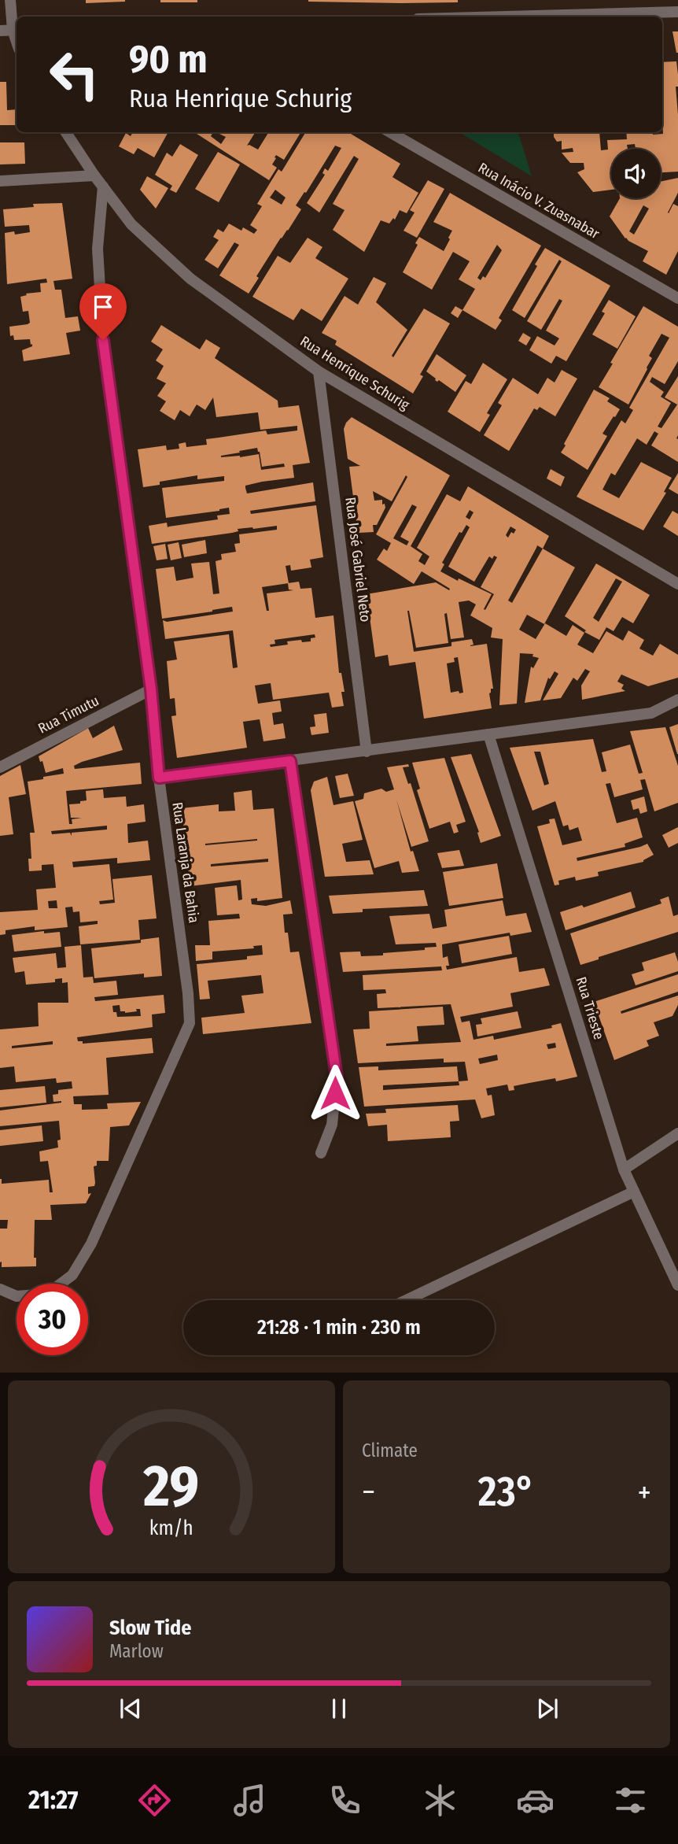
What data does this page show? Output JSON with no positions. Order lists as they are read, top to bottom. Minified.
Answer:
{"streets":{"street":["Rua Inácio V. Zuasnabar","Rua Henrique Schurig","Rua José Gabriel Neto","Rua Timutu","Rua Laranja da Bahia","Rua Trieste"]},"crossings":[["Rua Henrique Schurig","Rua José Gabriel Neto"],["Rua Henrique Schurig","Rua Laranja da Bahia"],["Rua Timutu","Rua Laranja da Bahia"]],"page":{"turn":["90 m","Rua Henrique Schurig"],"limit":"30","trip":"21:28 · 1 min · 230 m","tile":"Climate","heat":["−","23°","+"],"song":["Slow Tide","Marlow"],"tabs":"21:27","gauge":["29","km/h"]}}
